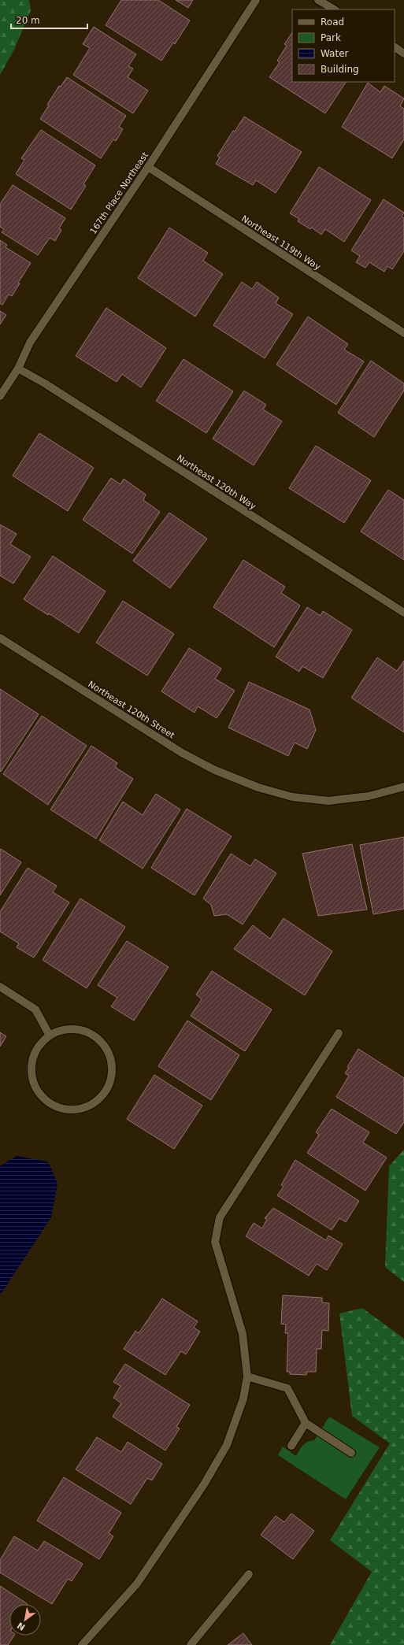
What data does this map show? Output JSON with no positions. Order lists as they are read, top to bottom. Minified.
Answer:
{"streets":{"street":["167th Place Northeast","Northeast 119th Way","Northeast 120th Way","Northeast 120th Street"]},"crossings":[["167th Place Northeast","Northeast 119th Way"],["167th Place Northeast","Northeast 120th Way"]],"legend":["Road","Park","Water","Building"],"scale_bar":"20 m","north":"bottom left"}
